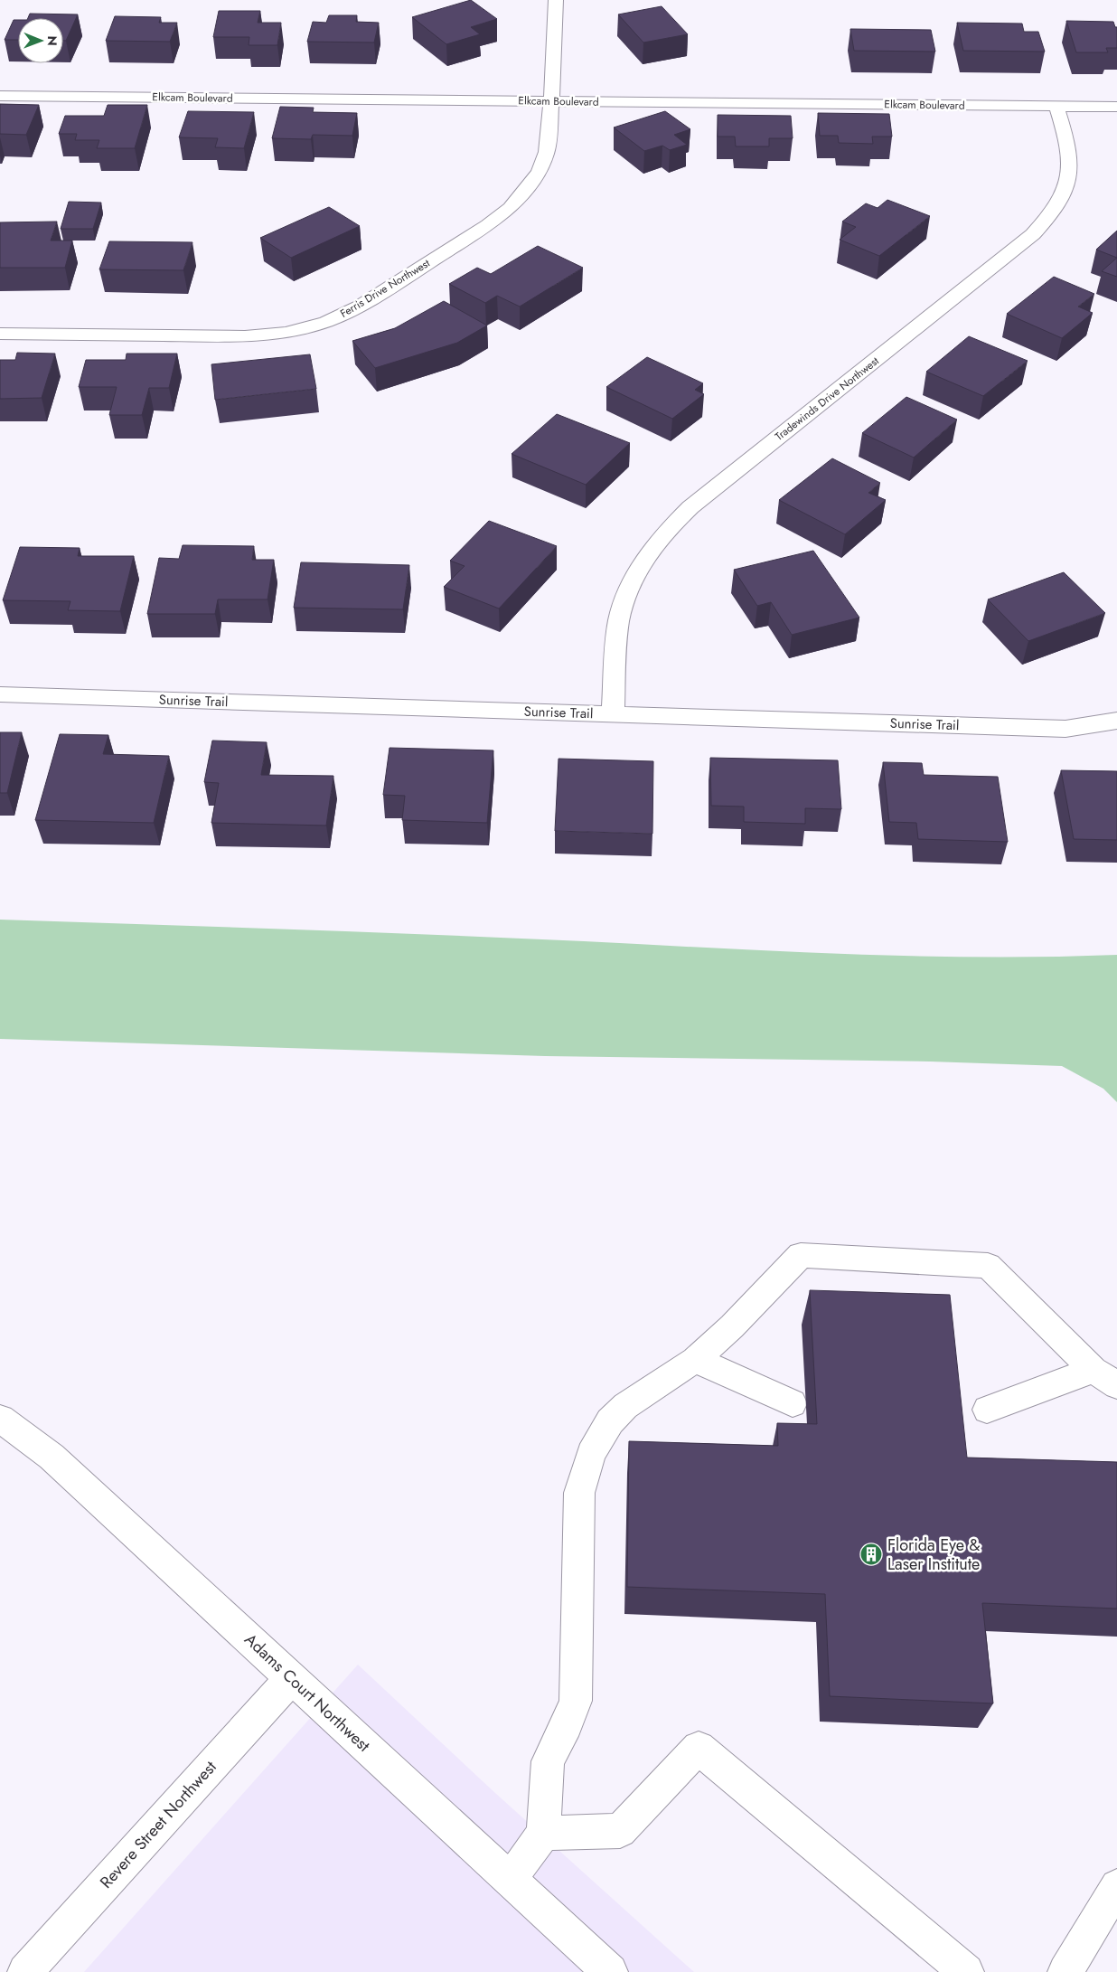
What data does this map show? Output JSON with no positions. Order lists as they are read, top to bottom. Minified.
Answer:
{"streets":{"street":["Elkcam Boulevard","Ferris Drive Northwest","Tradewinds Drive Northwest","Sunrise Trail","Adams Court Northwest","Revere Street Northwest"]},"crossings":[["Elkcam Boulevard","Ferris Drive Northwest"],["Elkcam Boulevard","Tradewinds Drive Northwest"],["Tradewinds Drive Northwest","Sunrise Trail"],["Adams Court Northwest","Revere Street Northwest"]],"places":{"building":["Florida Eye & Laser Institute"]},"north":"right"}
